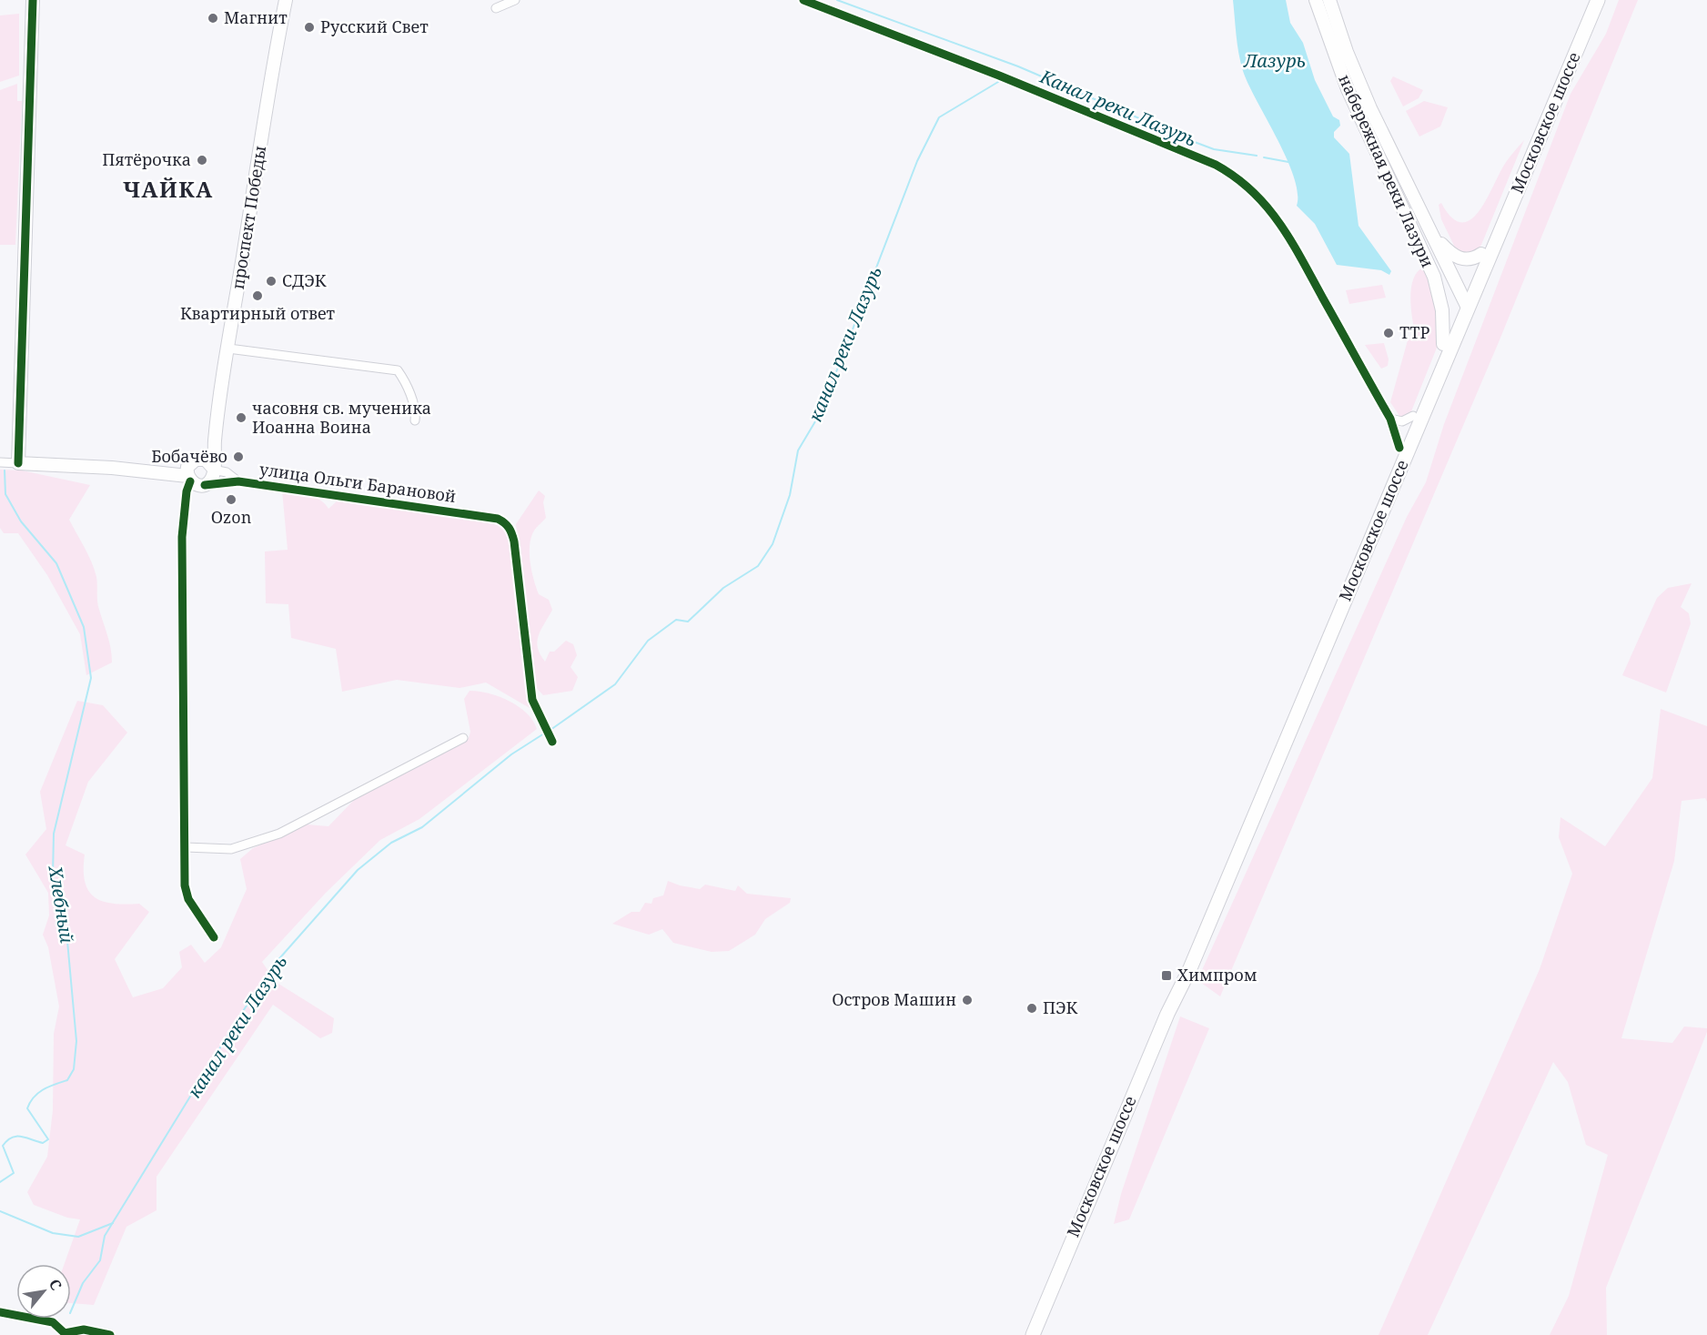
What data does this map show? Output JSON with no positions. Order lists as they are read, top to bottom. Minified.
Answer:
{"streets":{"main road":["Московское шоссе","набережная реки Лазури","проспект Победы"],"street":["улица Ольги Барановой"]},"crossings":[["Московское шоссе","набережная реки Лазури"],["проспект Победы","улица Ольги Барановой"]],"districts":["ЧАЙКА"],"water":["Лазурь","Канал реки Лазурь","канал реки Лазурь","Хлебный"],"places":{"other":["Магнит","Русский Свет","Пятёрочка","СДЭК","Квартирный ответ","ТТР","часовня св. мученика Иоанна Воина","Бобачёво","Ozon","Остров Машин","ПЭК"],"transit":["Химпром"]},"north":"top right"}
